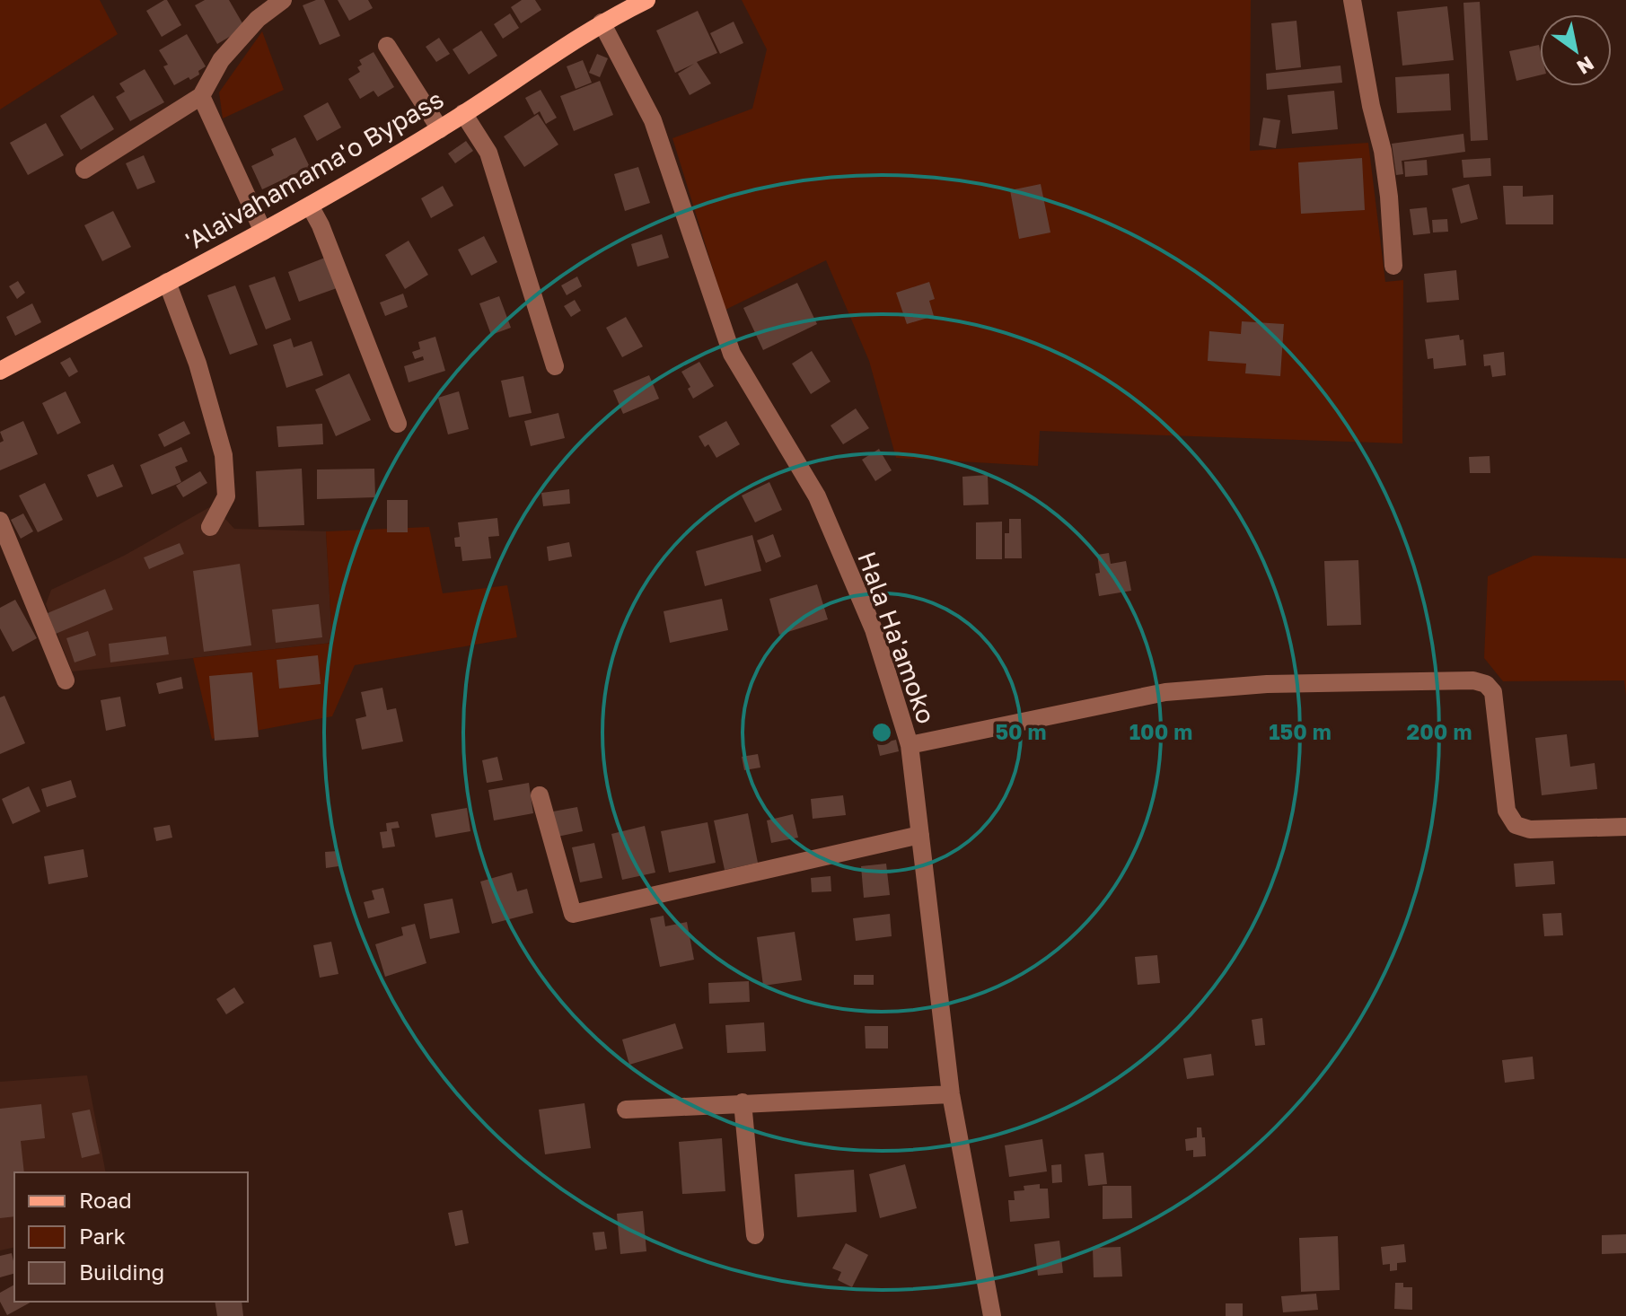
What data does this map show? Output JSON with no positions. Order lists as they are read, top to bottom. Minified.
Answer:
{"streets":{"main road":["'Alaivahamama'o Bypass"],"street":["Hala Ha'amoko"]},"crossings":[["'Alaivahamama'o Bypass","Hala Ha'amoko"]],"legend":["Road","Park","Building"],"north":"bottom right","rings":["50 m","100 m","150 m","200 m"]}
